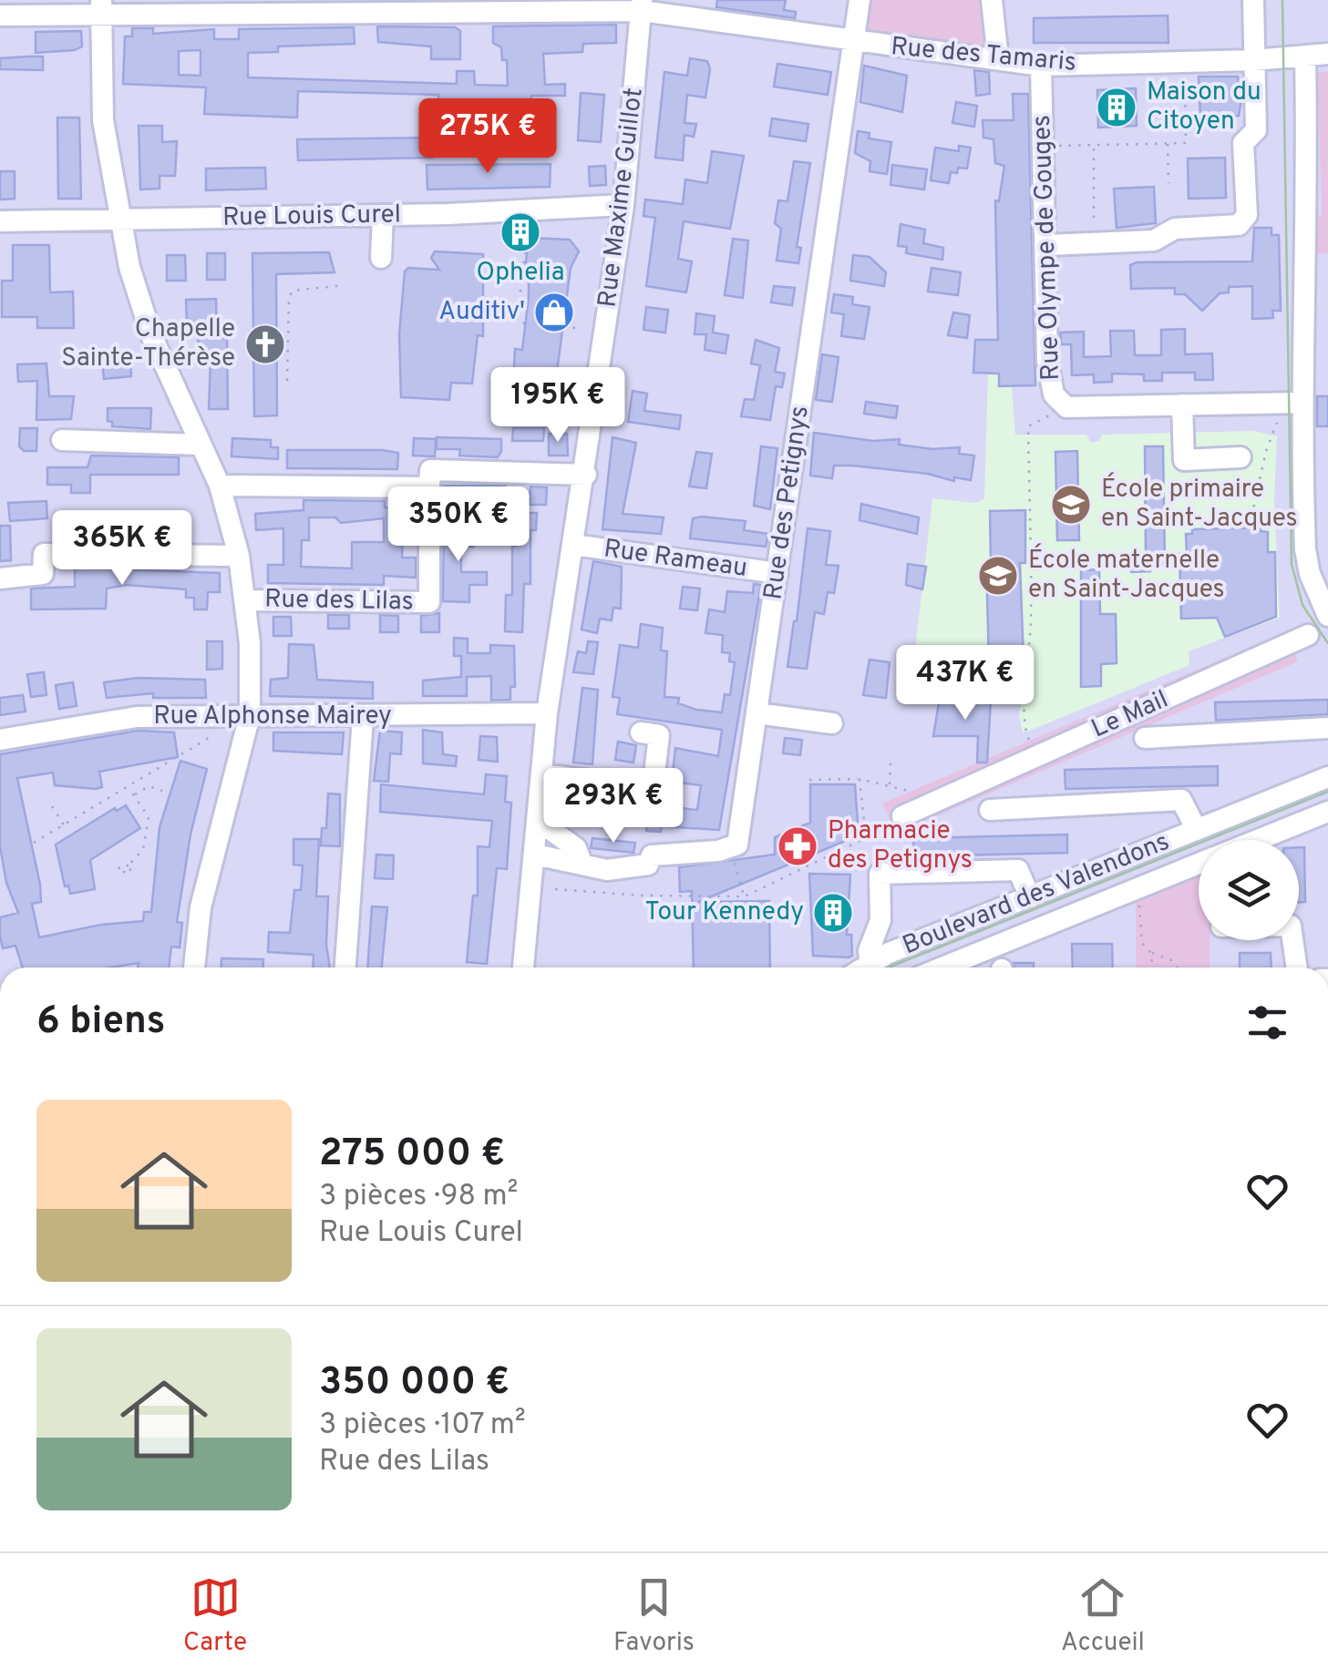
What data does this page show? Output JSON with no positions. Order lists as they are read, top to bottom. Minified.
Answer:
{"streets":{"street":["Rue des Tamaris","Rue Maxime Guillot","Rue Louis Curel","Rue Olympe de Gouges","Rue des Petignys","Rue Rameau","Rue des Lilas","Le Mail","Rue Alphonse Mairey","Boulevard des Valendons"]},"crossings":[["Rue des Tamaris","Rue Maxime Guillot"],["Rue des Tamaris","Rue Olympe de Gouges"],["Rue des Tamaris","Rue des Petignys"],["Rue Maxime Guillot","Rue Louis Curel"],["Rue Maxime Guillot","Rue Rameau"],["Rue Maxime Guillot","Rue Alphonse Mairey"],["Rue des Petignys","Rue Rameau"]],"places":{"building":["Maison du Citoyen","Ophelia","Tour Kennedy"],"shop":["Auditiv'"],"church":["Chapelle Sainte-Thérèse"],"school or university":["École primaire en Saint-Jacques","École maternelle en Saint-Jacques"],"pharmacy":["Pharmacie des Petignys"]},"page":{"price":["275K €","195K €","350K €","365K €","437K €","293K €"],"heading":"6 biens","list":[{"name":"275 000 €","note":"3 pièces · 98 m² · Rue Louis Curel"},{"name":"350 000 €","note":"3 pièces · 107 m² · Rue des Lilas"}],"tabs":["Carte","Favoris","Accueil"]}}
